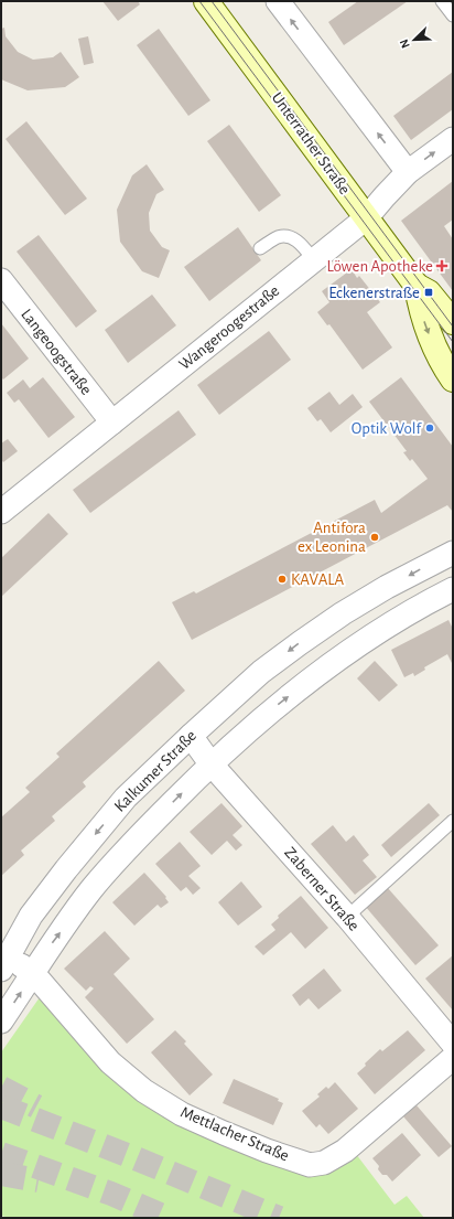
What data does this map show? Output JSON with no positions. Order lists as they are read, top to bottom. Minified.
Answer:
{"streets":{"main road":["Unterrather Straße"],"street":["Wangeroogestraße","Langeoogstraße","Kalkumer Straße","Zaberner Straße","Mettlacher Straße"]},"crossings":[["Unterrather Straße","Wangeroogestraße"],["Wangeroogestraße","Langeoogstraße"],["Kalkumer Straße","Zaberner Straße"],["Kalkumer Straße","Mettlacher Straße"]],"places":{"health":["Löwen Apotheke"],"transit":["Eckenerstraße"],"other":["Optik Wolf","Antifora ex Leonina","KAVALA"]},"north":"bottom left"}
